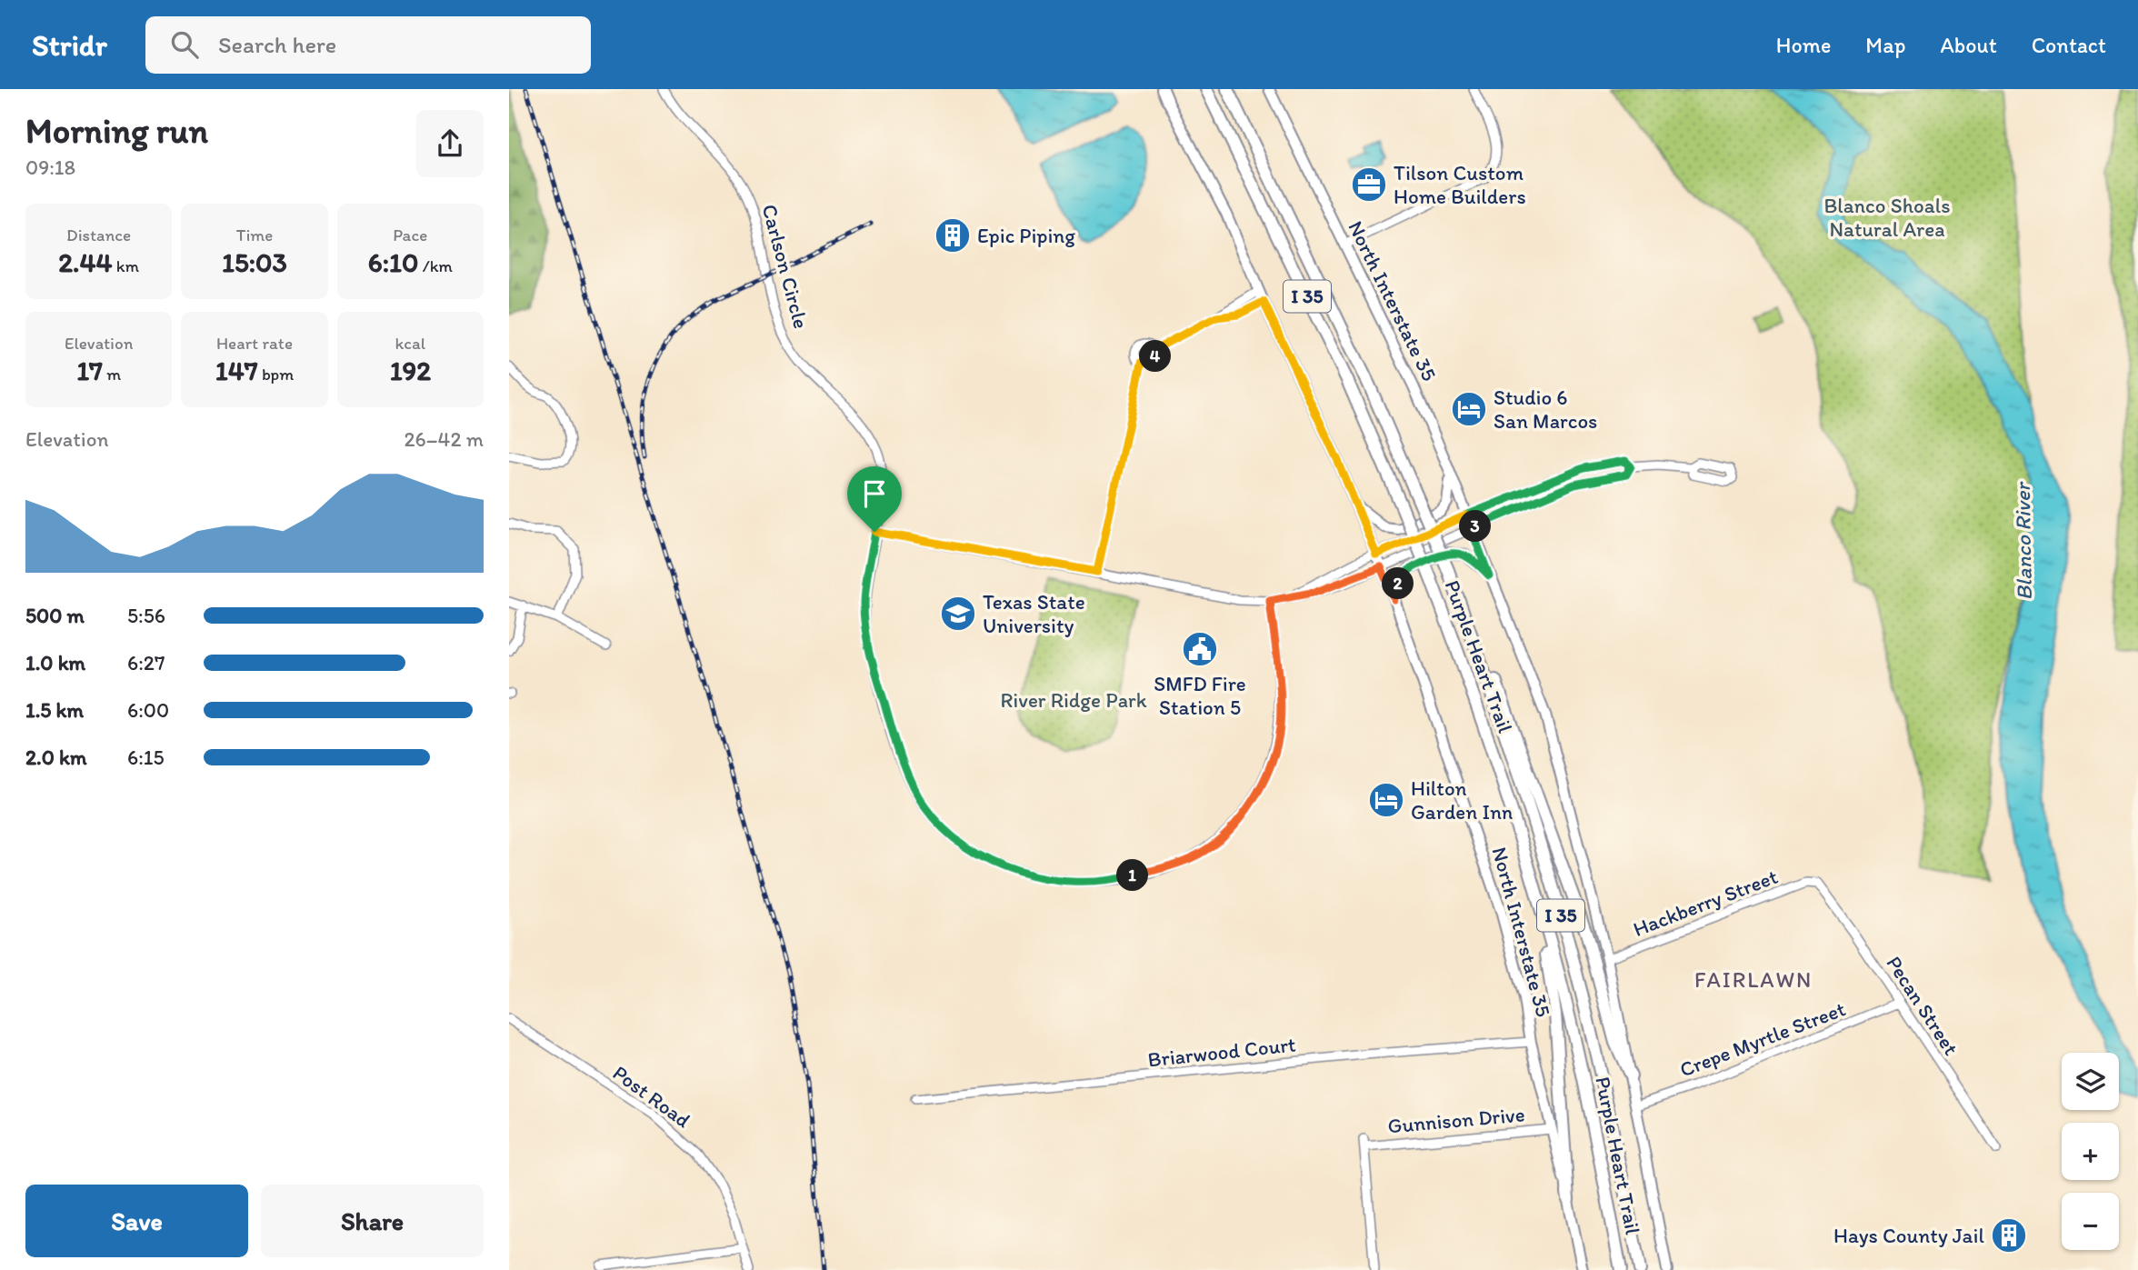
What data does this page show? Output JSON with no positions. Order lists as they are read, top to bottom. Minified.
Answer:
{"streets":{"highway":["I 35","Purple Heart Trail"],"main road":["North Interstate 35"],"street":["Carlson Circle","Hackberry Street","Pecan Street","Crepe Myrtle Street","Briarwood Court","Post Road","Gunnison Drive"]},"crossings":[["North Interstate 35","Hackberry Street"],["North Interstate 35","Crepe Myrtle Street"],["North Interstate 35","Briarwood Court"],["North Interstate 35","Gunnison Drive"],["Hackberry Street","Pecan Street"],["Pecan Street","Crepe Myrtle Street"]],"districts":["FAIRLAWN"],"water":["Blanco River"],"parks":["Blanco Shoals Natural Area","River Ridge Park"],"places":{"office":["Tilson Custom Home Builders"],"building":["Epic Piping","Hays County Jail"],"hotel":["Studio 6 San Marcos","Hilton Garden Inn"],"school or university":["Texas State University"],"public building":["SMFD Fire Station 5"]},"page":{"header":"Stridr","search":"Search here","nav":["Home","Map","About","Contact"],"heading":["Morning run","09:18"],"stats":[["Distance","2.44 km"],["Time","15:03"],["Pace","6:10 /km"],["Elevation","17 m"],["Heart rate","147 bpm"],["kcal","192"]],"pins":["4","3","2","1"],"chart":["Elevation","26–42 m"],"list":[{"name":"500 m","note":"5:56"},{"name":"1.0 km","note":"6:27"},{"name":"1.5 km","note":"6:00"},{"name":"2.0 km","note":"6:15"}],"map_buttons":["+","−"],"buttons":["Save","Share"]}}
